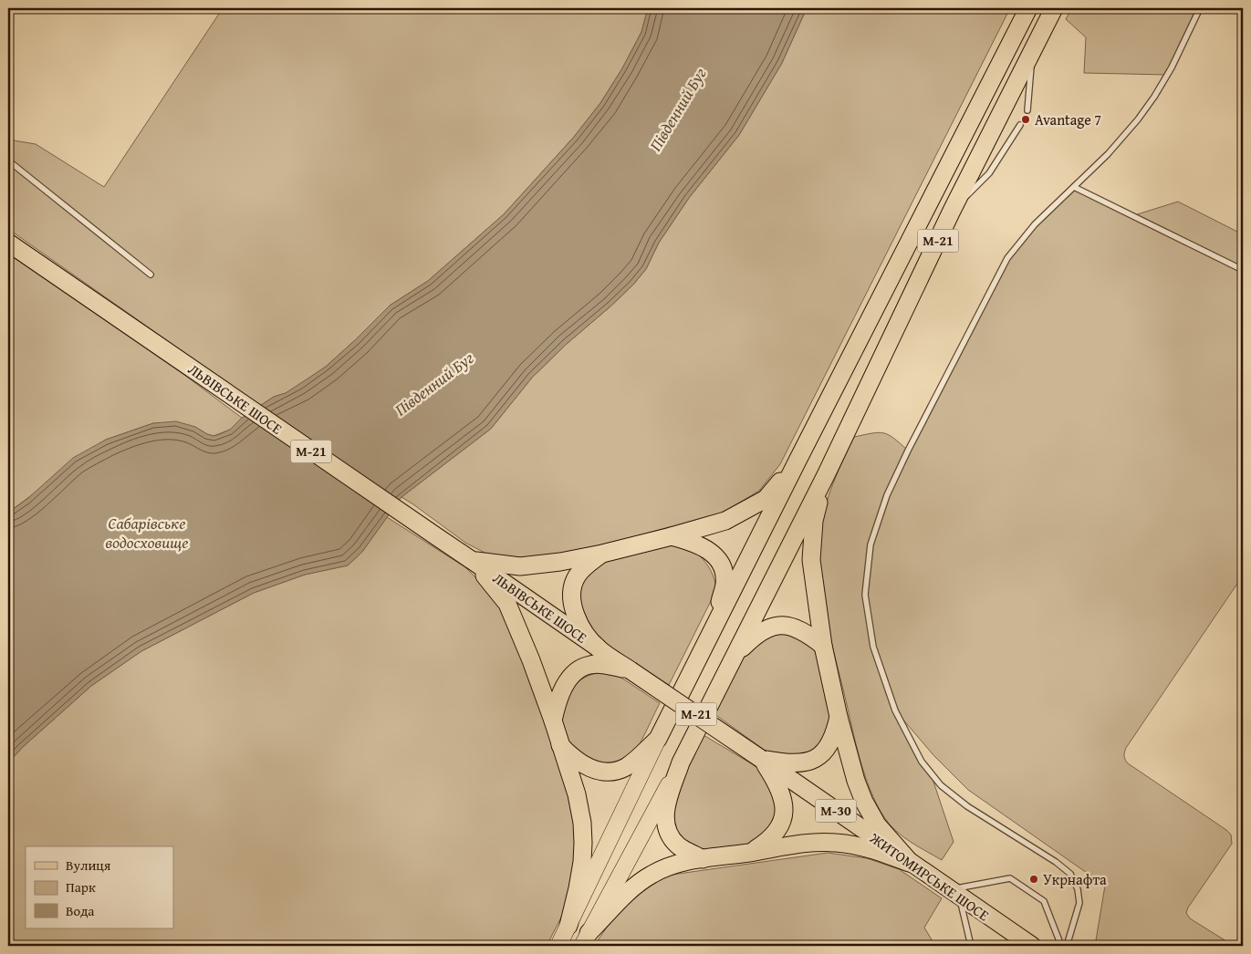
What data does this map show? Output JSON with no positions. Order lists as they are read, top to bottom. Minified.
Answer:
{"streets":{"highway":["М-21","ЛЬВІВСЬКЕ ШОСЕ","М-30","ЖИТОМИРСЬКЕ ШОСЕ"]},"crossings":[["М-21","ЛЬВІВСЬКЕ ШОСЕ"],["М-21","ЖИТОМИРСЬКЕ ШОСЕ"]],"water":["Південний Буг","Сабарівське водосховище"],"places":["Avantage 7","Укрнафта"],"legend":["Вулиця","Парк","Вода"]}
